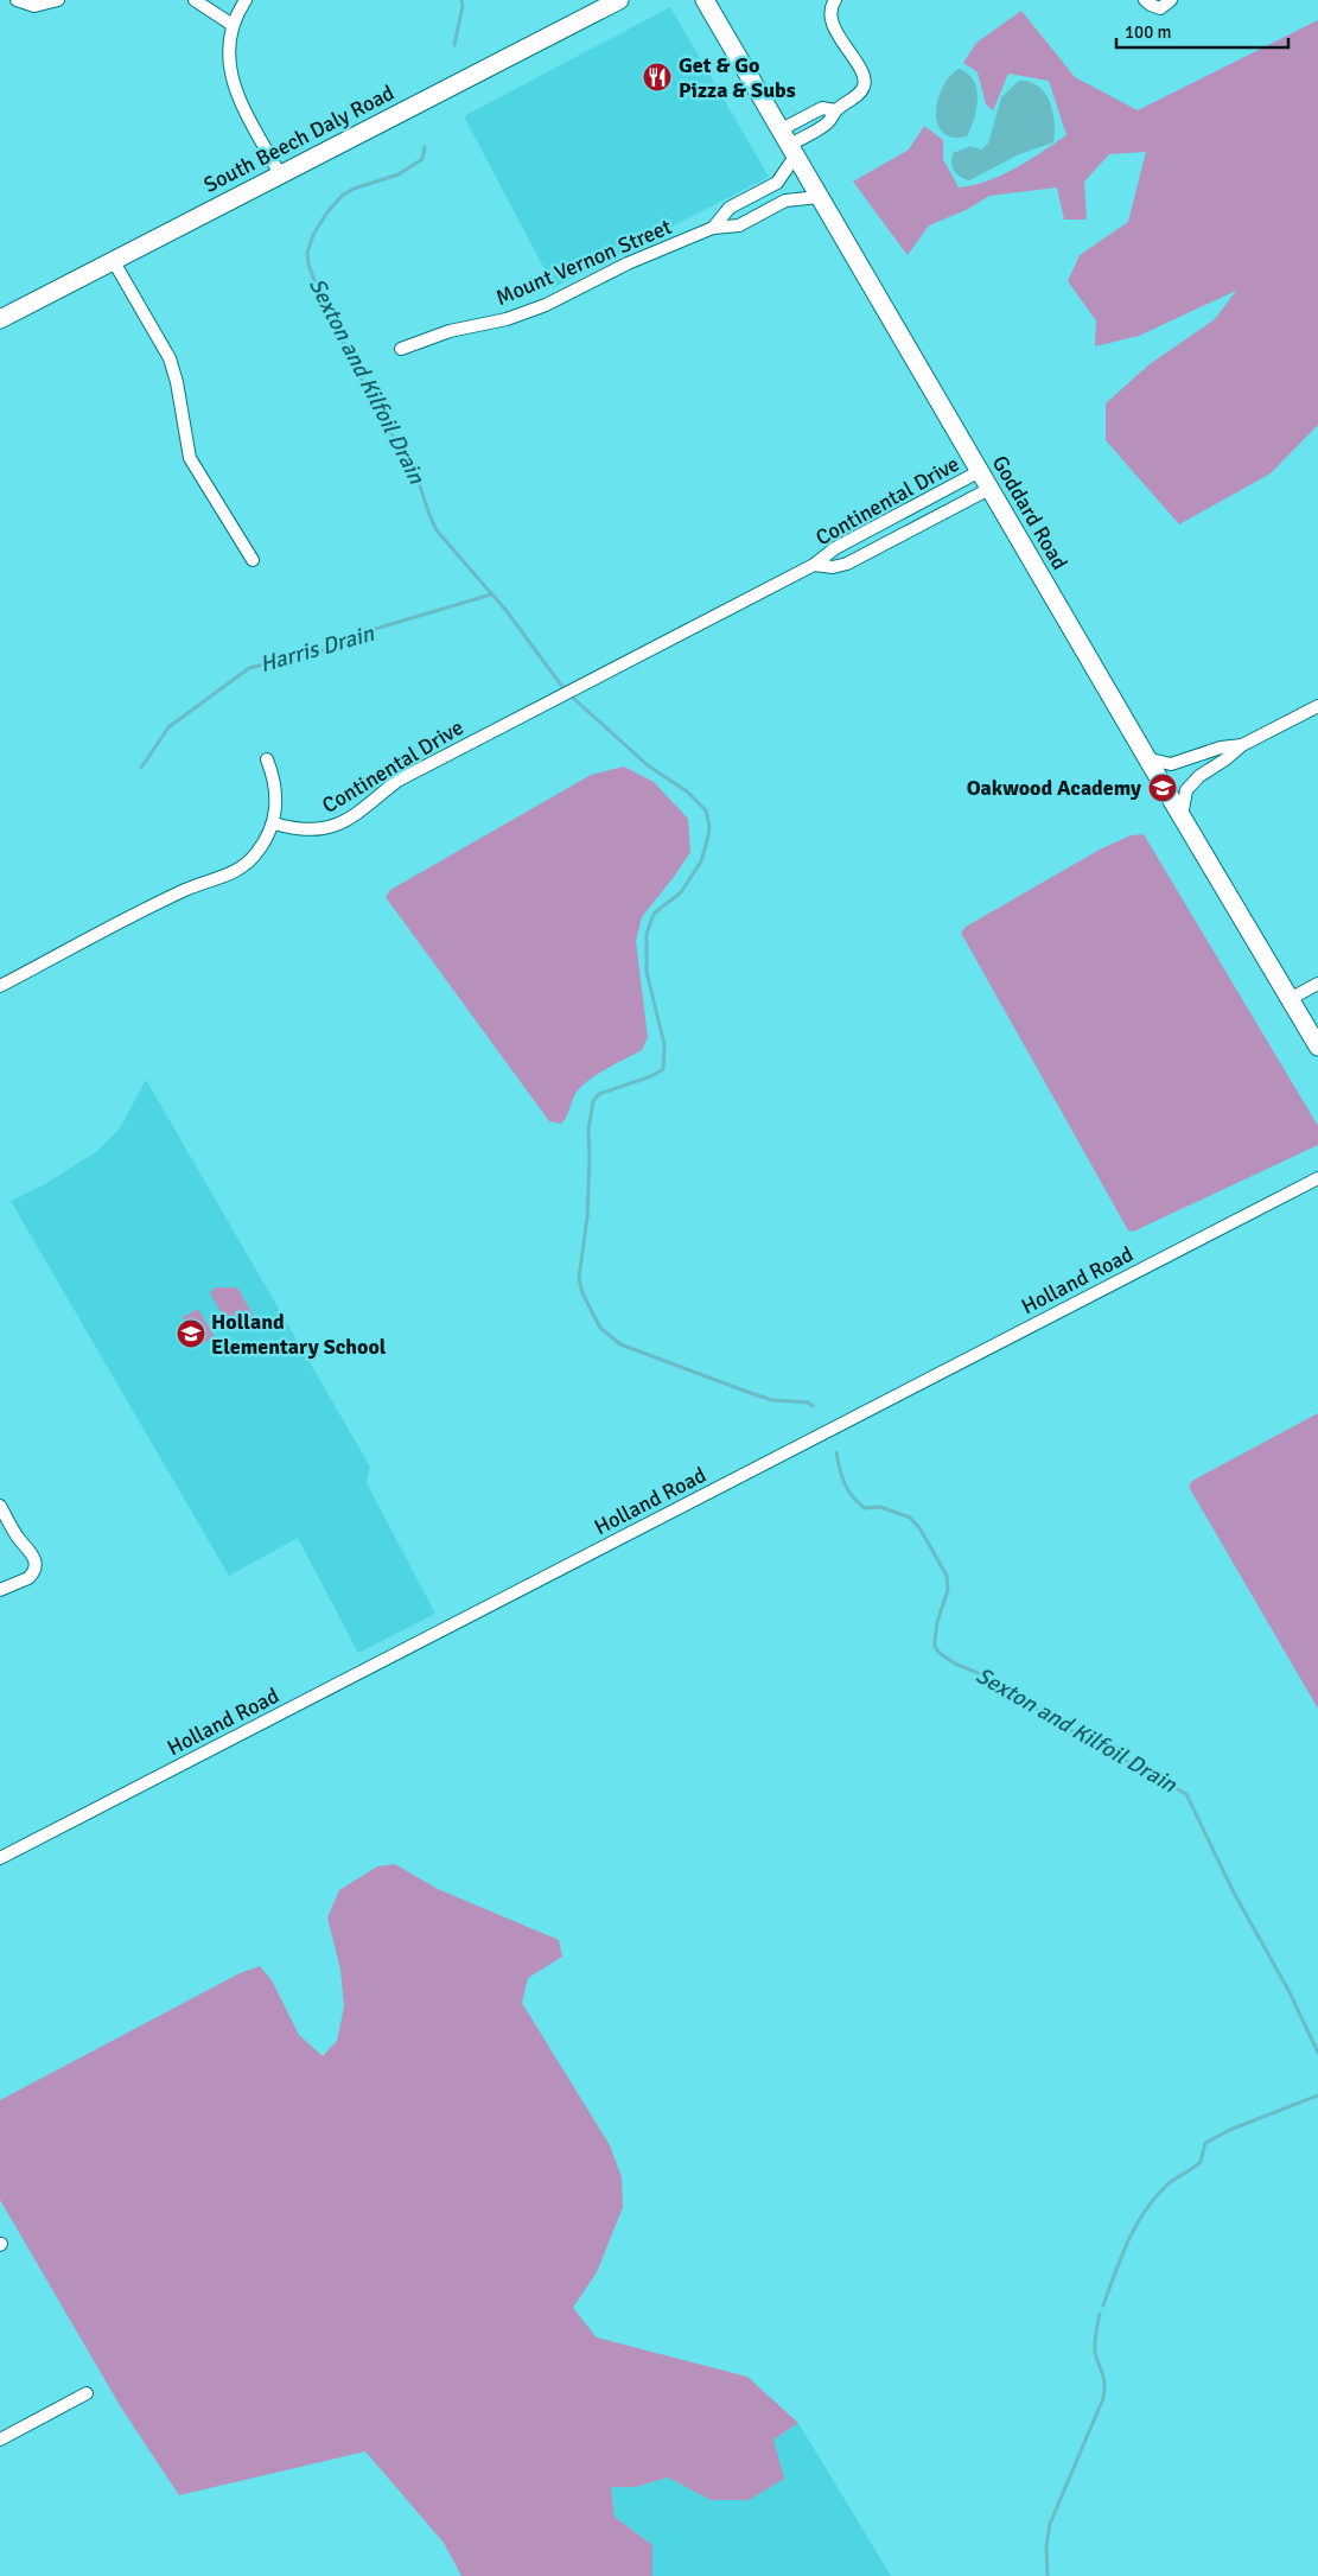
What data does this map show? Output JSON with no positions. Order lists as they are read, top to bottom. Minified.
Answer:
{"streets":{"main road":["South Beech Daly Road","Goddard Road"],"street":["Mount Vernon Street","Continental Drive","Holland Road"]},"crossings":[["Mount Vernon Street","Goddard Road"],["Continental Drive","Goddard Road"]],"water":["Sexton and Kilfoil Drain","Harris Drain"],"places":{"restaurant":["Get & Go Pizza & Subs"],"school or university":["Oakwood Academy","Holland Elementary School"]},"scale_bar":"100 m"}
